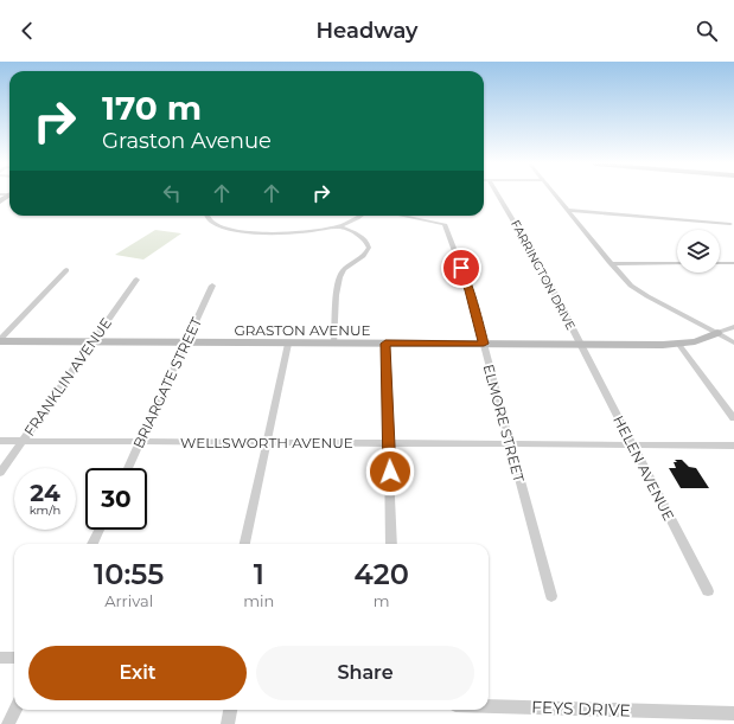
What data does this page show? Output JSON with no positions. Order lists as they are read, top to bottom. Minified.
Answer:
{"streets":{"street":["FARRINGTON DRIVE","GRASTON AVENUE","FRANKLIN AVENUE","BRIARGATE STREET","ELMORE STREET","WELLSWORTH AVENUE","HELEN AVENUE","FEYS DRIVE"]},"crossings":[["FARRINGTON DRIVE","GRASTON AVENUE"],["FARRINGTON DRIVE","HELEN AVENUE"],["GRASTON AVENUE","FRANKLIN AVENUE"],["GRASTON AVENUE","BRIARGATE STREET"],["GRASTON AVENUE","ELMORE STREET"],["GRASTON AVENUE","HELEN AVENUE"],["FRANKLIN AVENUE","WELLSWORTH AVENUE"],["BRIARGATE STREET","WELLSWORTH AVENUE"],["ELMORE STREET","WELLSWORTH AVENUE"],["WELLSWORTH AVENUE","HELEN AVENUE"]],"page":{"header":"Headway","turn":["170 m","Graston Avenue"],"speed":"24 km/h","limit":"30","eta":["10:55","Arrival","1","min","420","m"],"buttons":["Exit","Share"]}}
